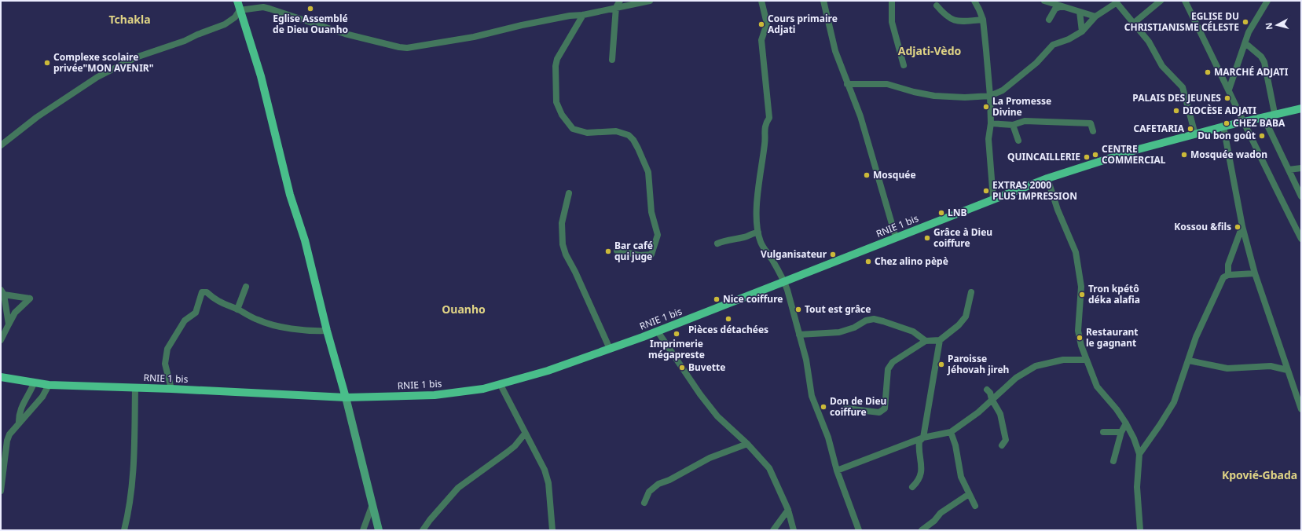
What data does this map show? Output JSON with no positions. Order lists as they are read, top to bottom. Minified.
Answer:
{"streets":{"main road":["RNIE 1 bis"]},"districts":["Tchakla","Adjati-Vèdo","Ouanho","Kpovié-Gbada"],"places":["Eglise Assemblé de Dieu Ouanho","EGLISE DU CHRISTIANISME CÉLESTE","Cours primaire Adjati","Complexe scolaire privée\"MON AVENIR\"","MARCHÉ ADJATI","PALAIS DES JEUNES","La Promesse Divine","DIOCÈSE ADJATI","CHEZ BABA","CAFETARIA","Du bon goût","CENTRE COMMERCIAL","Mosquée wadon","QUINCAILLERIE","Mosquée","EXTRAS 2000 PLUS IMPRESSION","LNB","Kossou &fils","Grâce à Dieu coiffure","Bar café qui juge","Vulganisateur","Chez alino pèpè","Tron kpétô déka alafia","Nice coiffure","Tout est grâce","Pièces détachées","Imprimerie mégapreste","Restaurant le gagnant","Paroisse Jéhovah jireh","Buvette","Don de Dieu coiffure"],"north":"left"}
